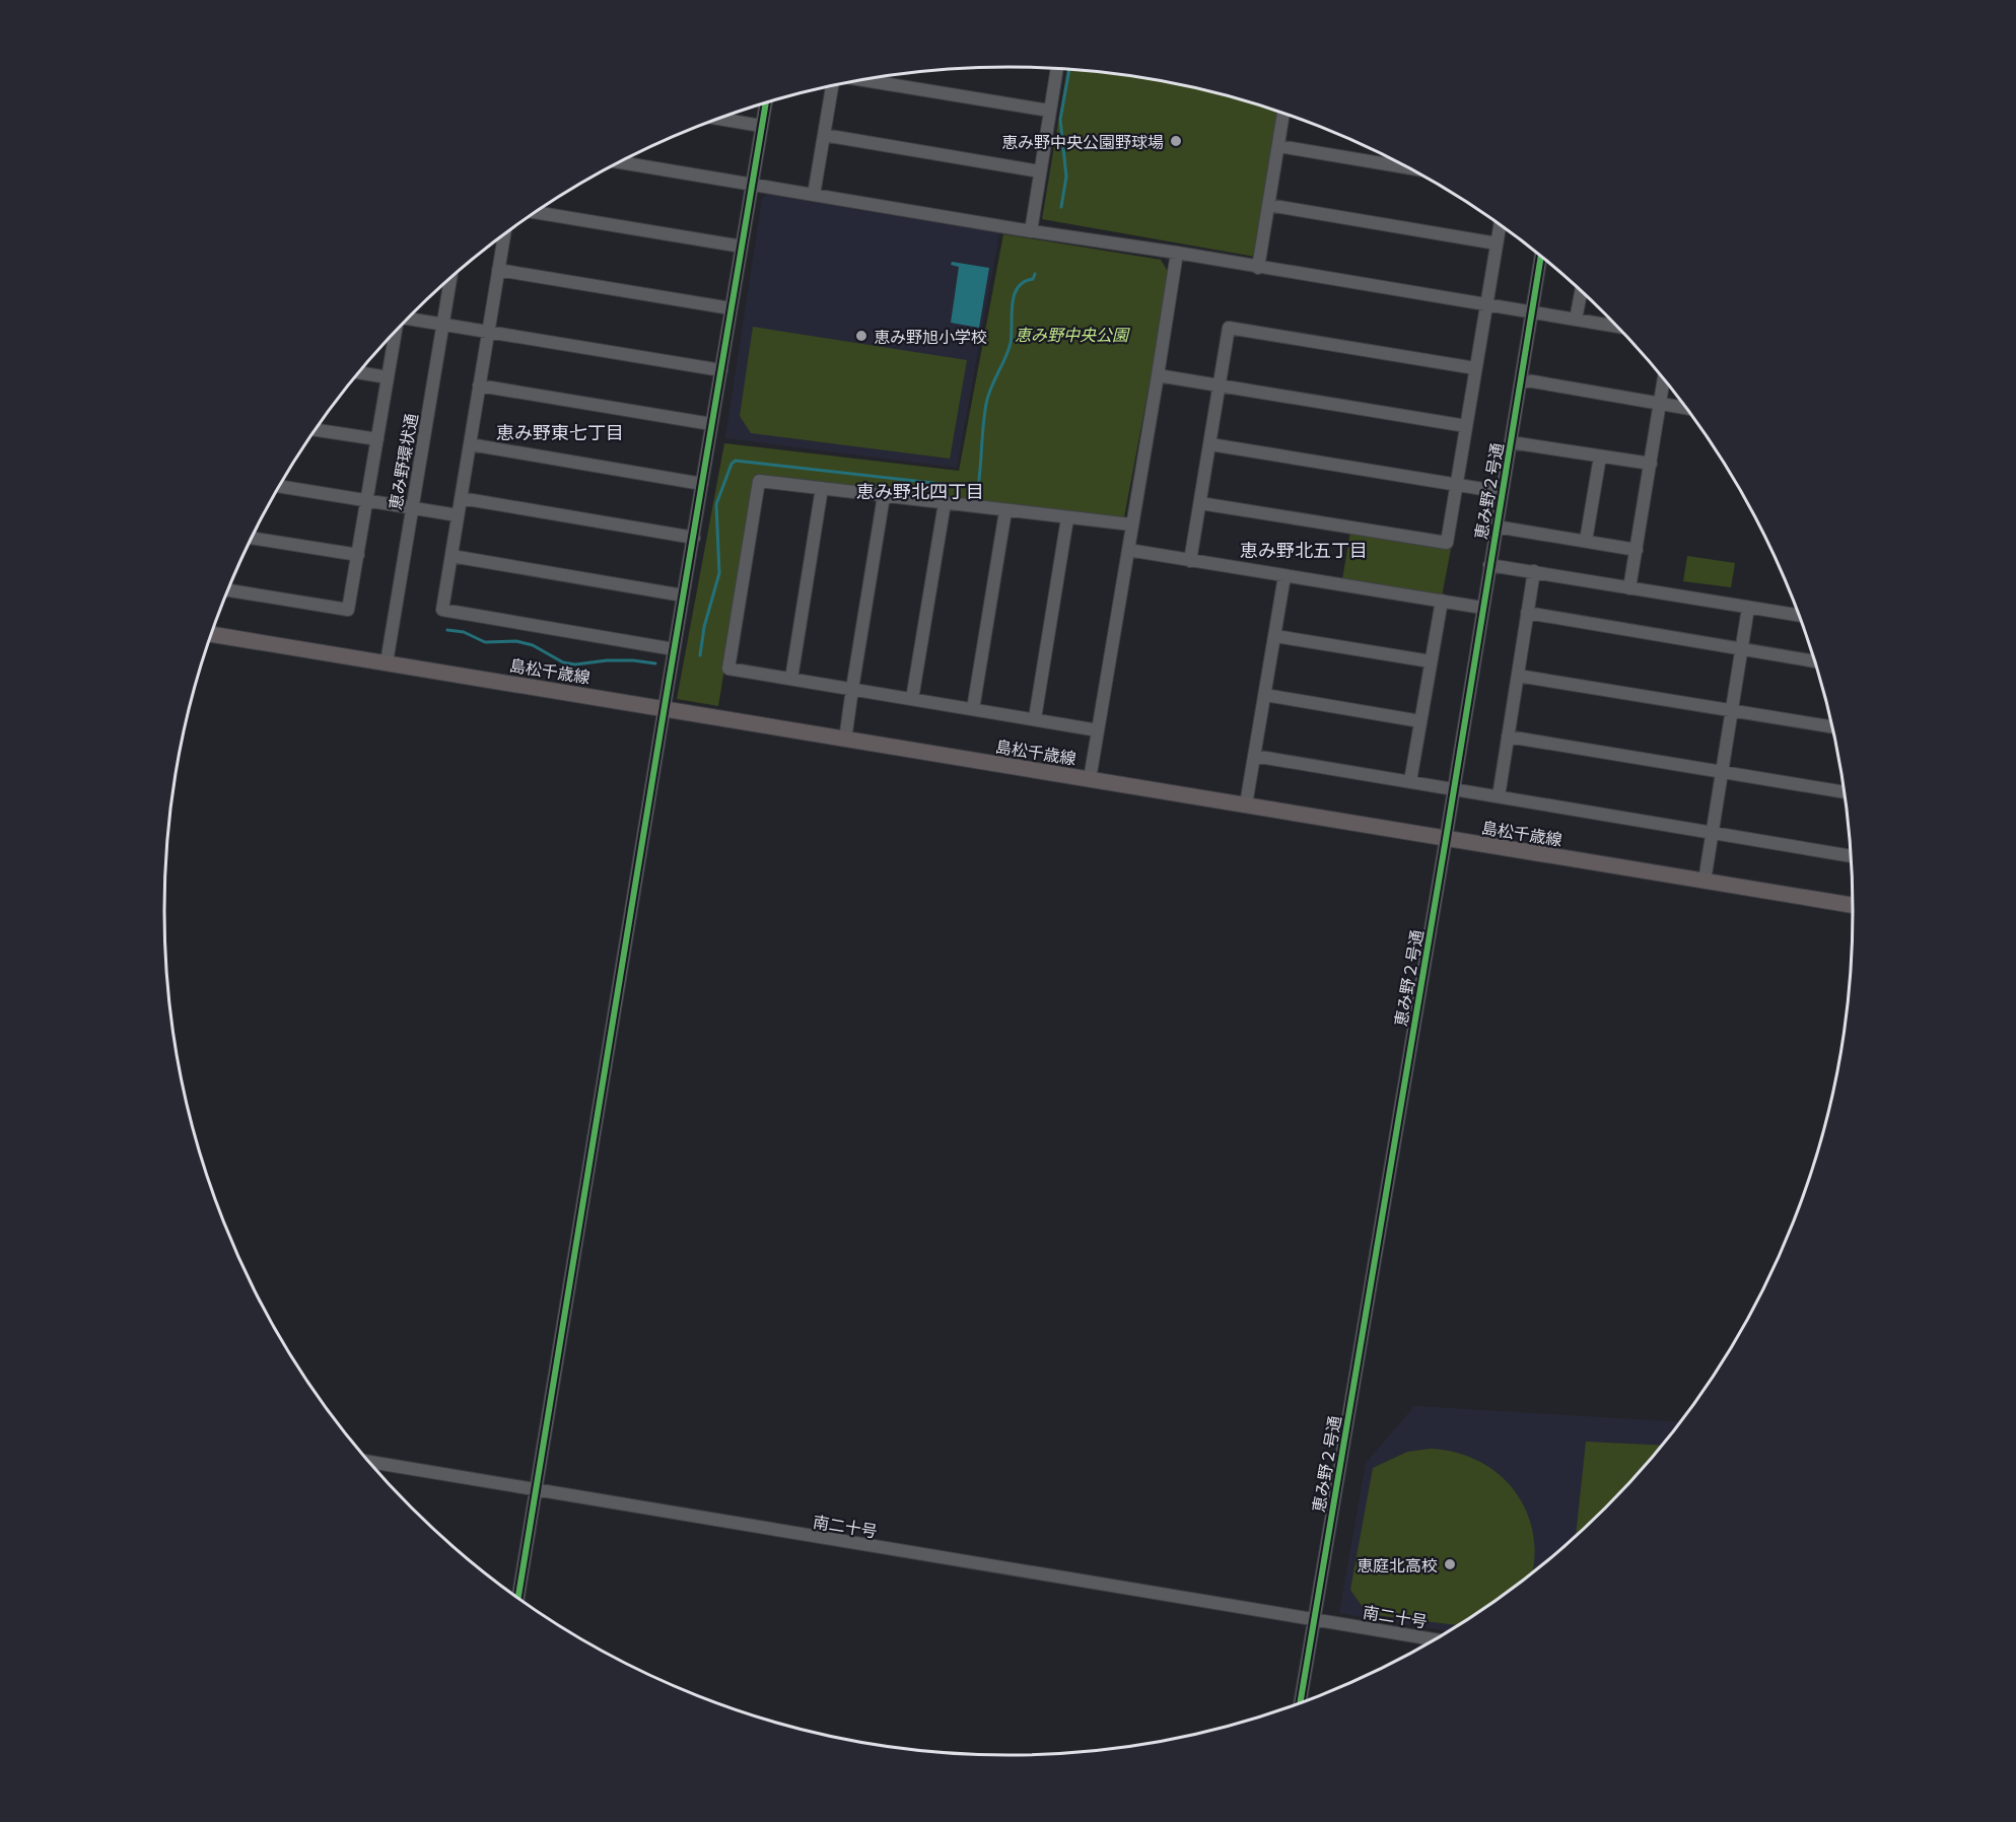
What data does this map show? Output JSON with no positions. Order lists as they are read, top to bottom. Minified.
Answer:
{"streets":{"main road":["島松千歳線"],"street":["恵み野環状通","恵み野２号通","南二十号"]},"crossings":[["恵み野環状通","島松千歳線"],["恵み野２号通","島松千歳線"],["恵み野２号通","南二十号"]],"districts":["恵み野東七丁目","恵み野北四丁目","恵み野北五丁目"],"parks":["恵み野中央公園"],"places":["恵み野中央公園野球場","恵み野旭小学校","恵庭北高校"]}
